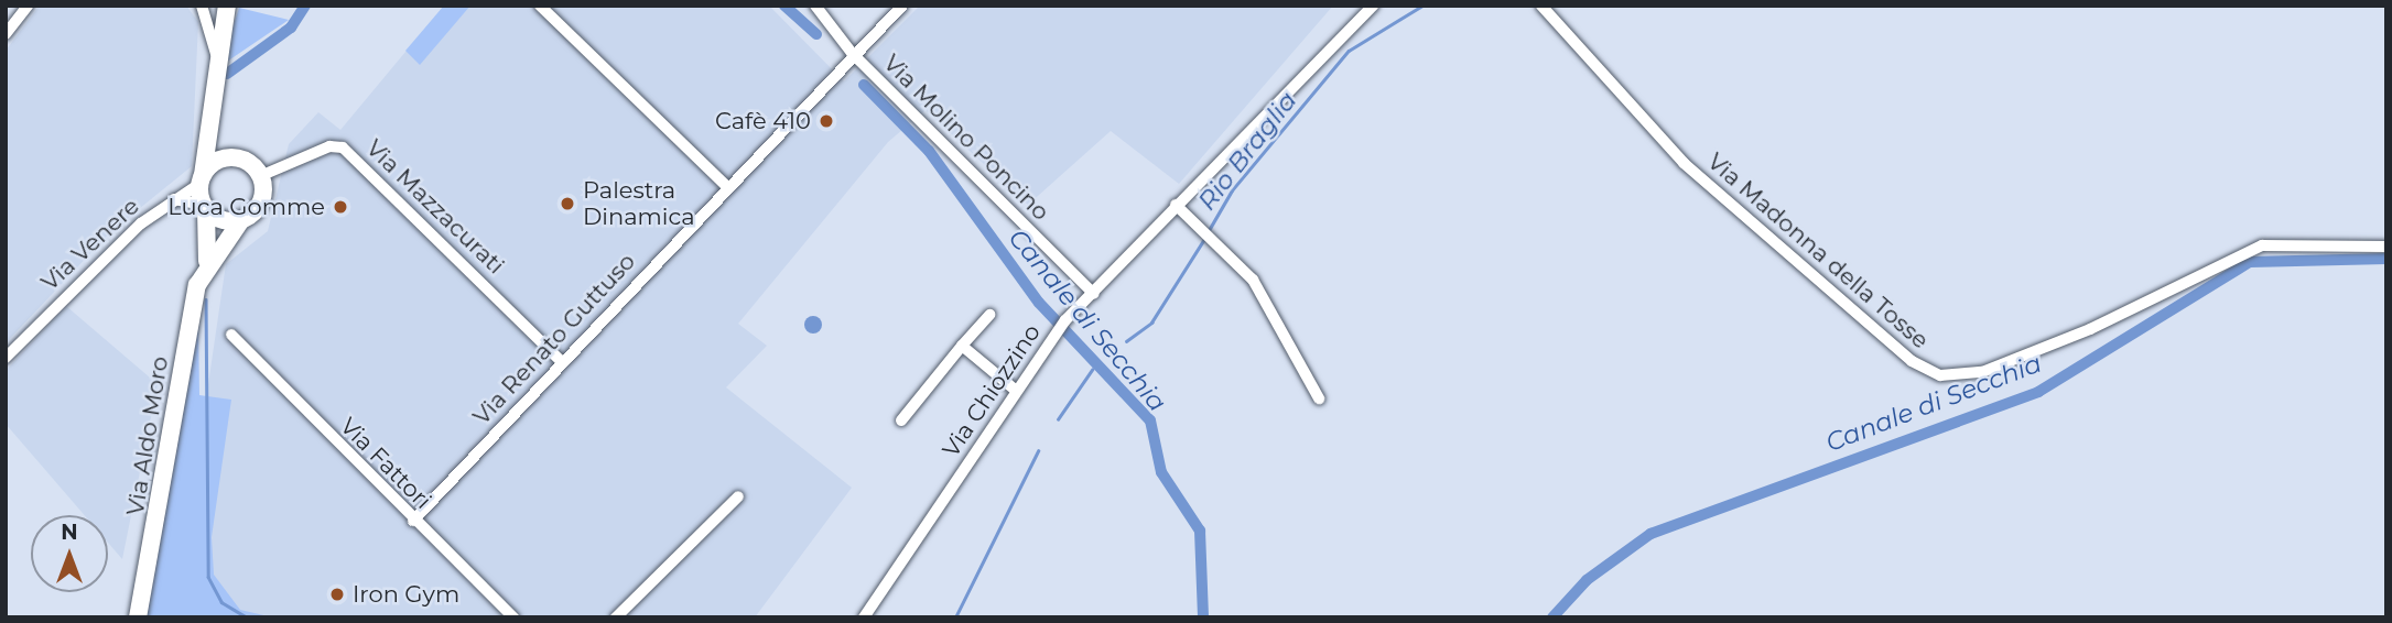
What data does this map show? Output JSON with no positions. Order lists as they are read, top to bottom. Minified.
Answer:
{"streets":{"main road":["Via Aldo Moro"],"street":["Via Molino Poncino","Via Mazzacurati","Via Venere","Via Madonna della Tosse","Via Renato Guttuso","Via Chiozzino","Via Fattori"]},"crossings":[["Via Molino Poncino","Via Renato Guttuso"],["Via Molino Poncino","Via Chiozzino"],["Via Mazzacurati","Via Venere"],["Via Mazzacurati","Via Renato Guttuso"],["Via Mazzacurati","Via Aldo Moro"],["Via Venere","Via Aldo Moro"],["Via Renato Guttuso","Via Fattori"]],"water":["Rio Braglia","Canale di Secchia"],"places":["Cafè 410","Palestra Dinamica","Luca Gomme","Iron Gym"],"north":"top"}
